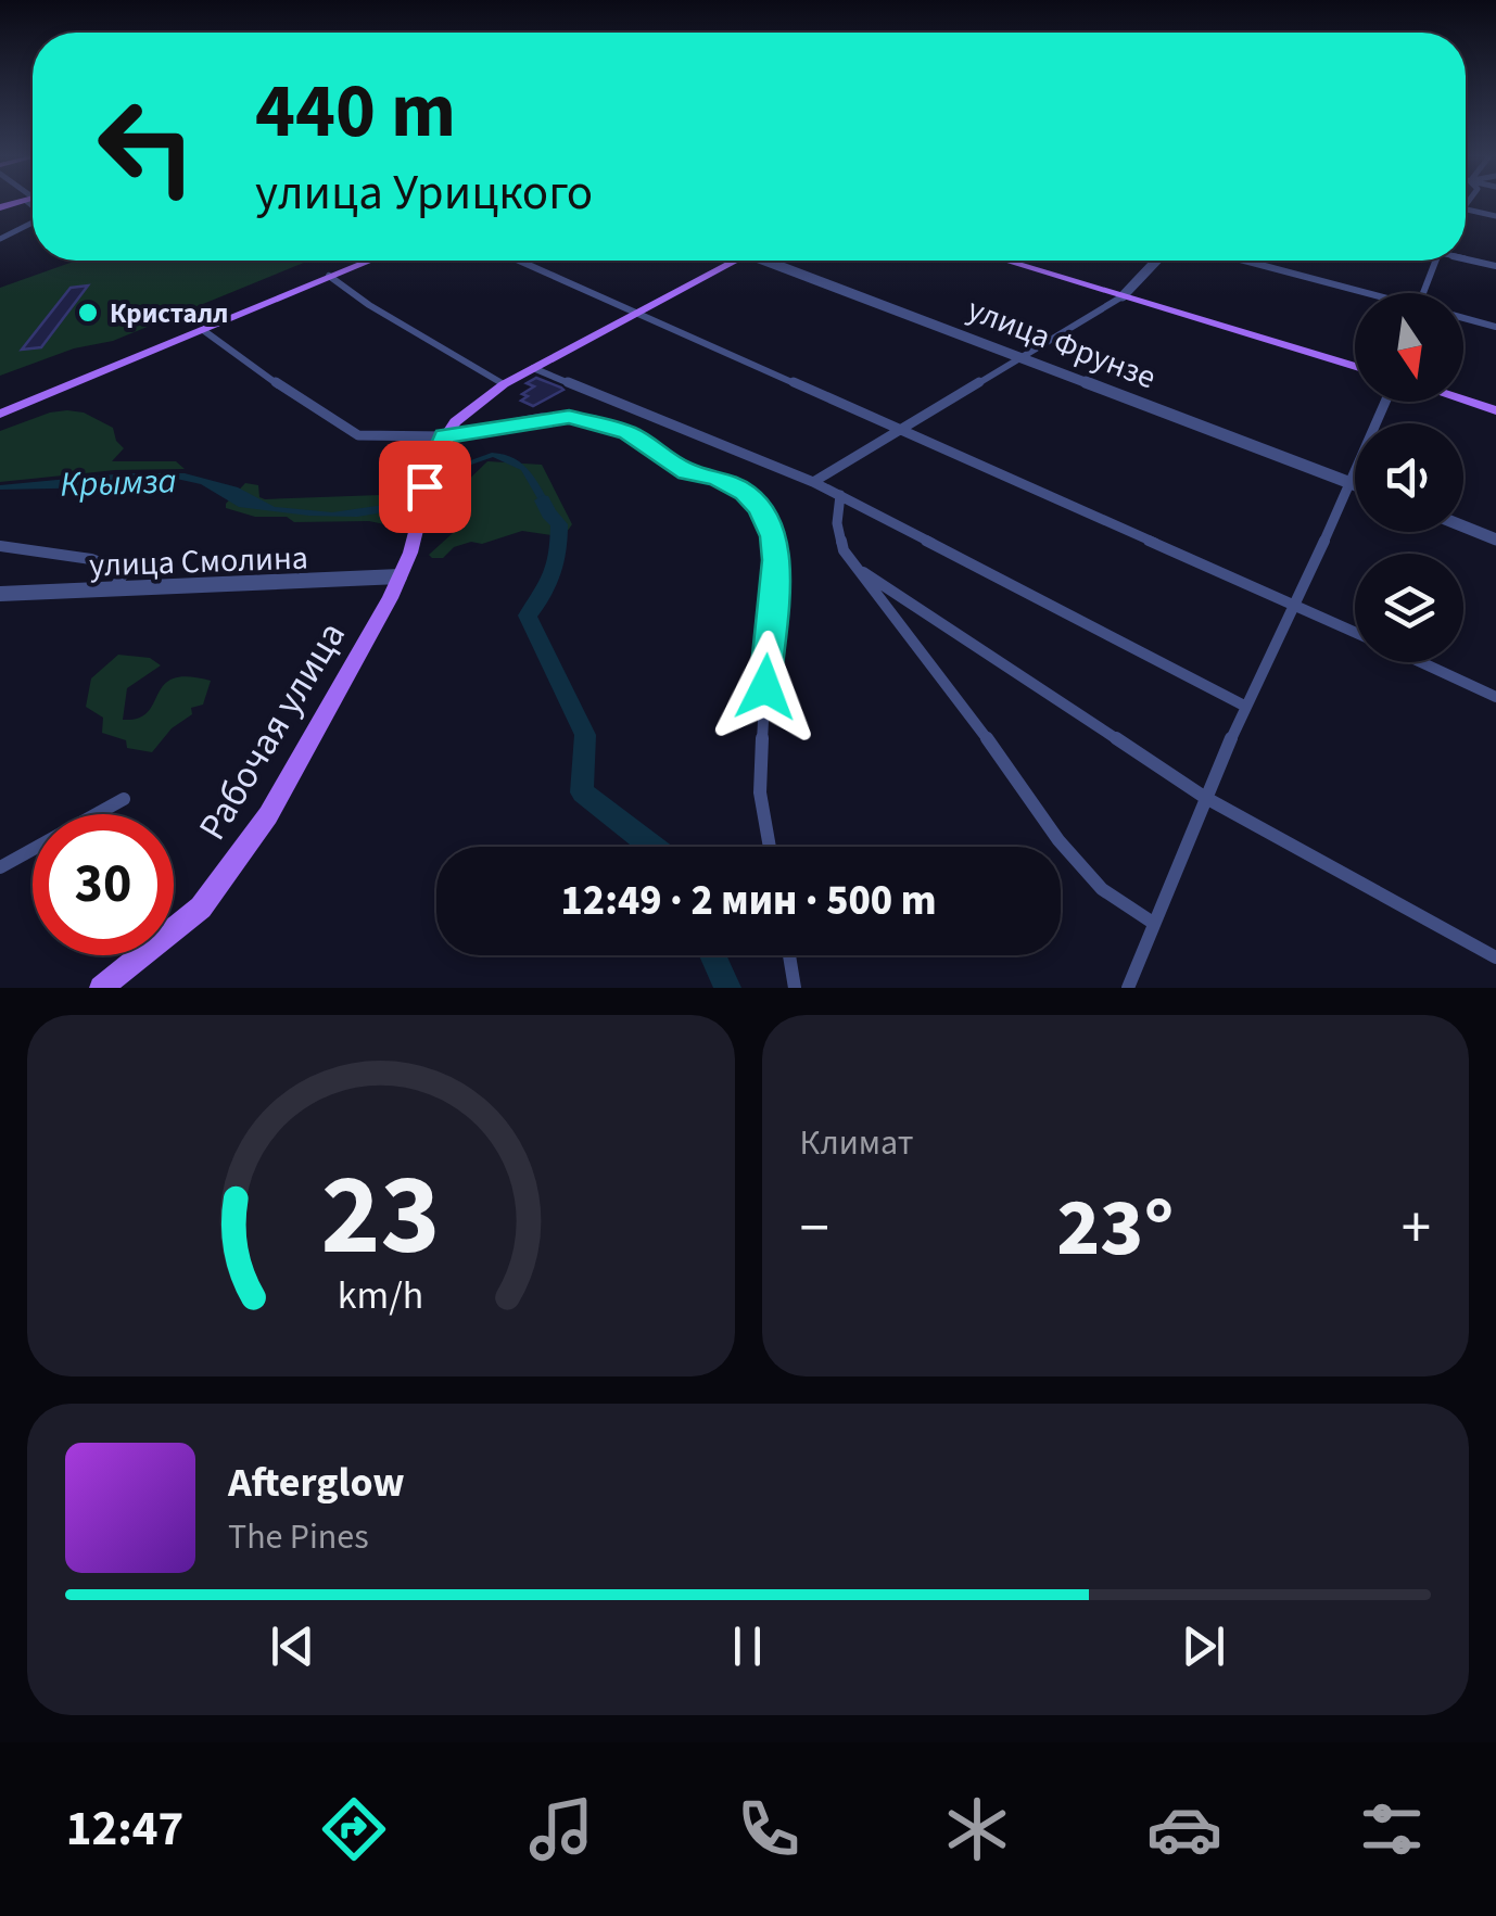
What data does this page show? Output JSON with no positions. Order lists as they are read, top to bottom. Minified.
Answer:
{"streets":{"main road":["Рабочая улица"],"street":["улица Фрунзе","улица Смолина"]},"crossings":[["улица Смолина","Рабочая улица"]],"water":["Крымза"],"places":["Кристалл"],"north":"bottom","page":{"turn":["440 m","улица Урицкого"],"limit":"30","trip":"12:49 · 2 мин · 500 m","tile":"Климат","heat":["−","23°","+"],"song":["Afterglow","The Pines"],"tabs":"12:47","gauge":["23","km/h"]}}
